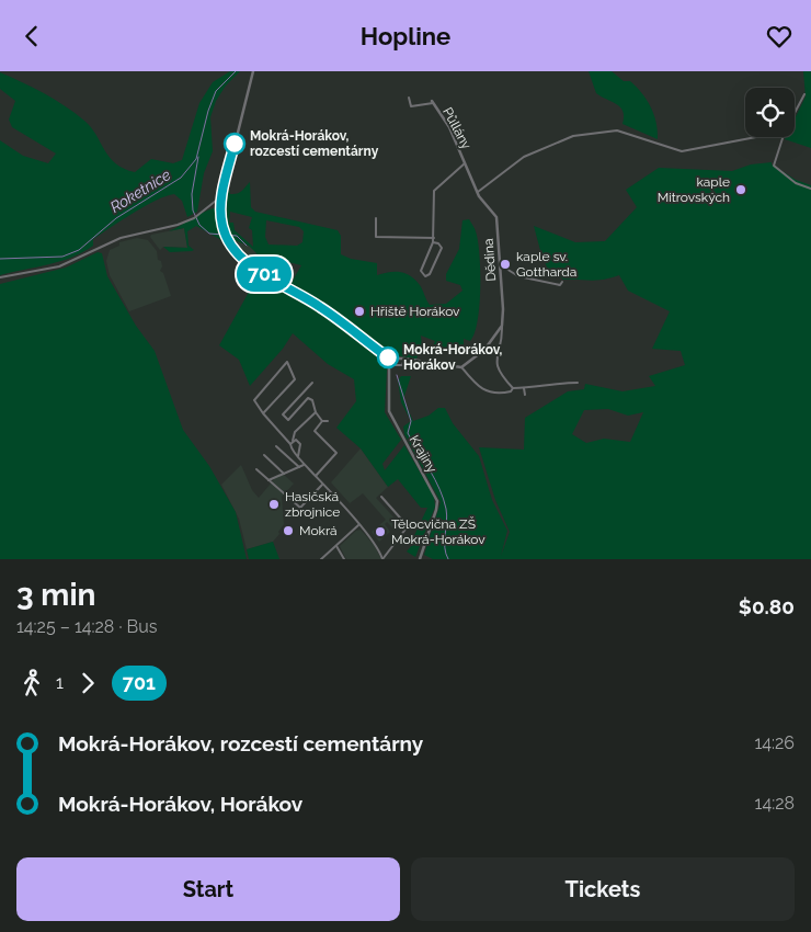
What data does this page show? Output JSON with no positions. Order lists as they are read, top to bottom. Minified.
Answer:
{"streets":{"street":["Půllány","Dědina","Krajiny"]},"crossings":[["Půllány","Dědina"]],"water":["Roketnice"],"places":["Mokrá-Horákov, rozcestí cementárny","kaple Mitrovských","kaple sv. Gottharda","Hřiště Horákov","Mokrá-Horákov, Horákov","Hasičská zbrojnice","Mokrá","Tělocvična ZŠ Mokrá-Horákov"],"lines":["bus line 701"],"page":{"header":"Hopline","on_map":"701","heading":["3 min","14:25 – 14:28 · Bus","$0.80"],"legs":["1","701"],"list":[{"name":"Mokrá-Horákov, rozcestí cementárny","value":"14:26"},{"name":"Mokrá-Horákov, Horákov","value":"14:28"}],"buttons":["Start","Tickets"]}}
